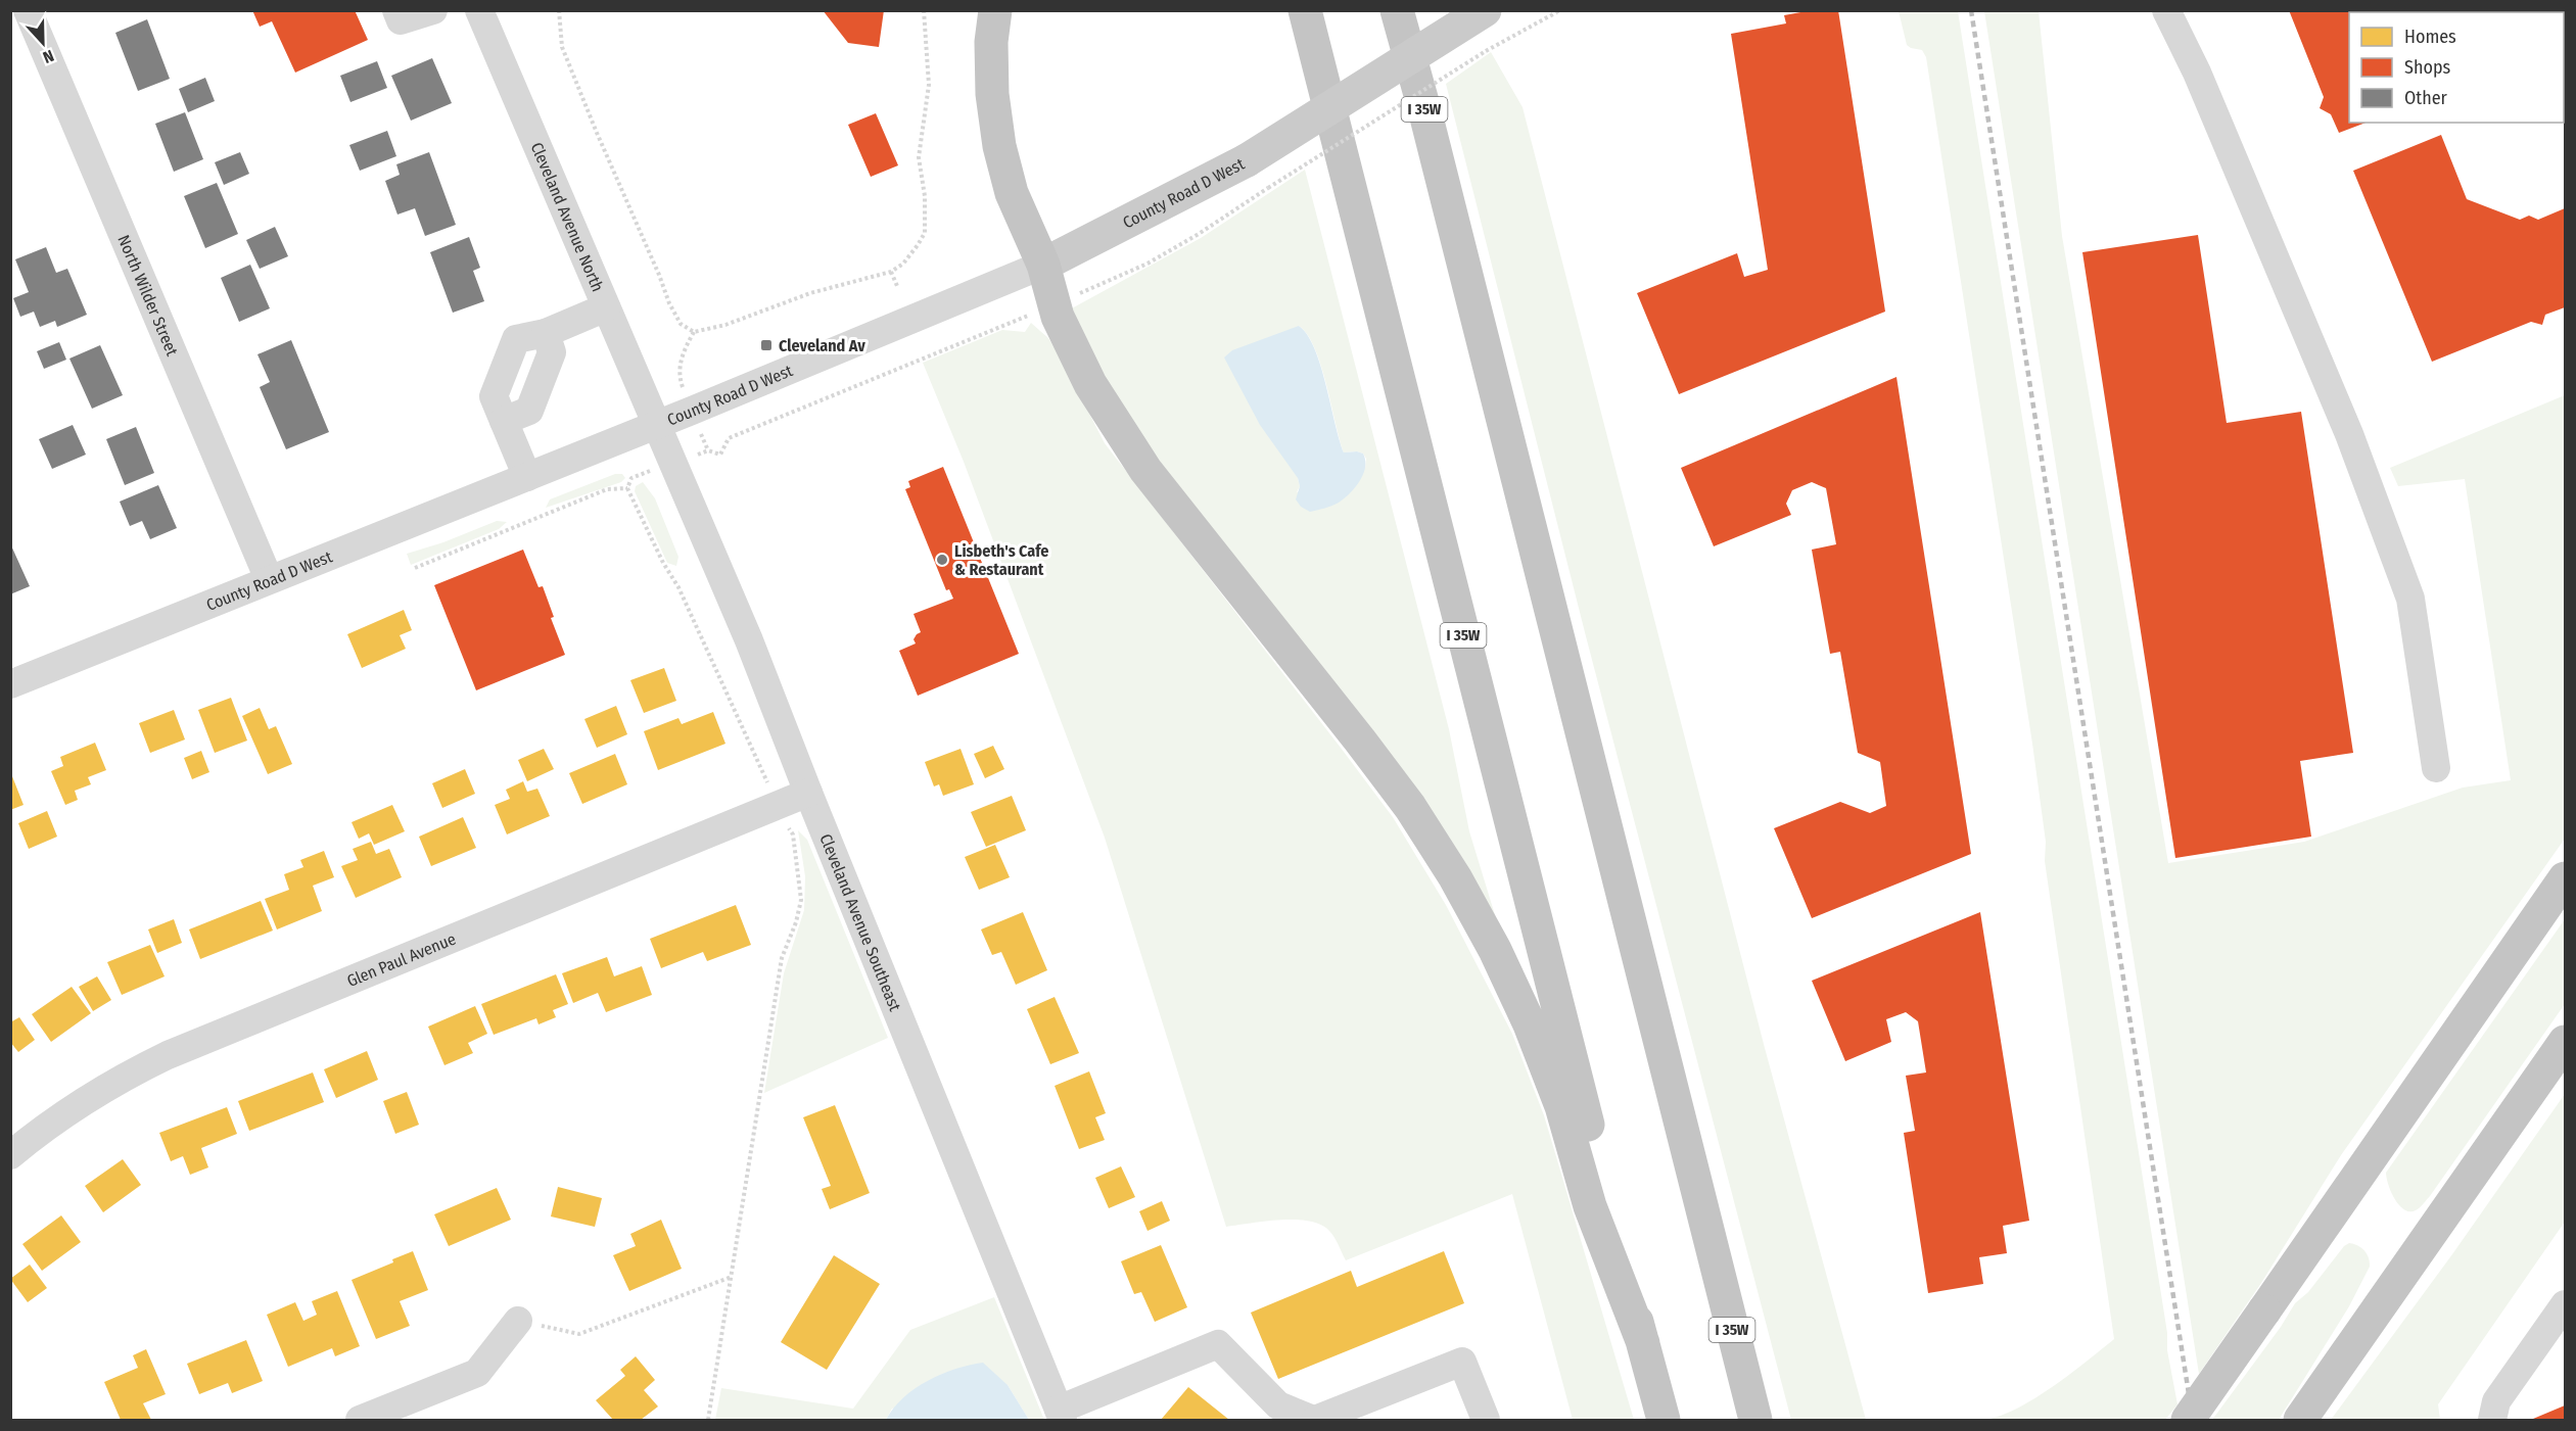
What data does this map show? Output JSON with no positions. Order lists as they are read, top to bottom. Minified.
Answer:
{"streets":{"highway":["I 35W"],"main road":["County Road D West"],"street":["Cleveland Avenue North","North Wilder Street","Cleveland Avenue Southeast","Glen Paul Avenue"]},"crossings":[["County Road D West","Cleveland Avenue North"],["County Road D West","North Wilder Street"],["County Road D West","Cleveland Avenue Southeast"],["Cleveland Avenue North","Cleveland Avenue Southeast"],["Cleveland Avenue Southeast","Glen Paul Avenue"]],"places":{"transit":["Cleveland Av"],"other":["Lisbeth's Cafe & Restaurant"]},"legend":["Homes","Shops","Other"],"north":"bottom"}
